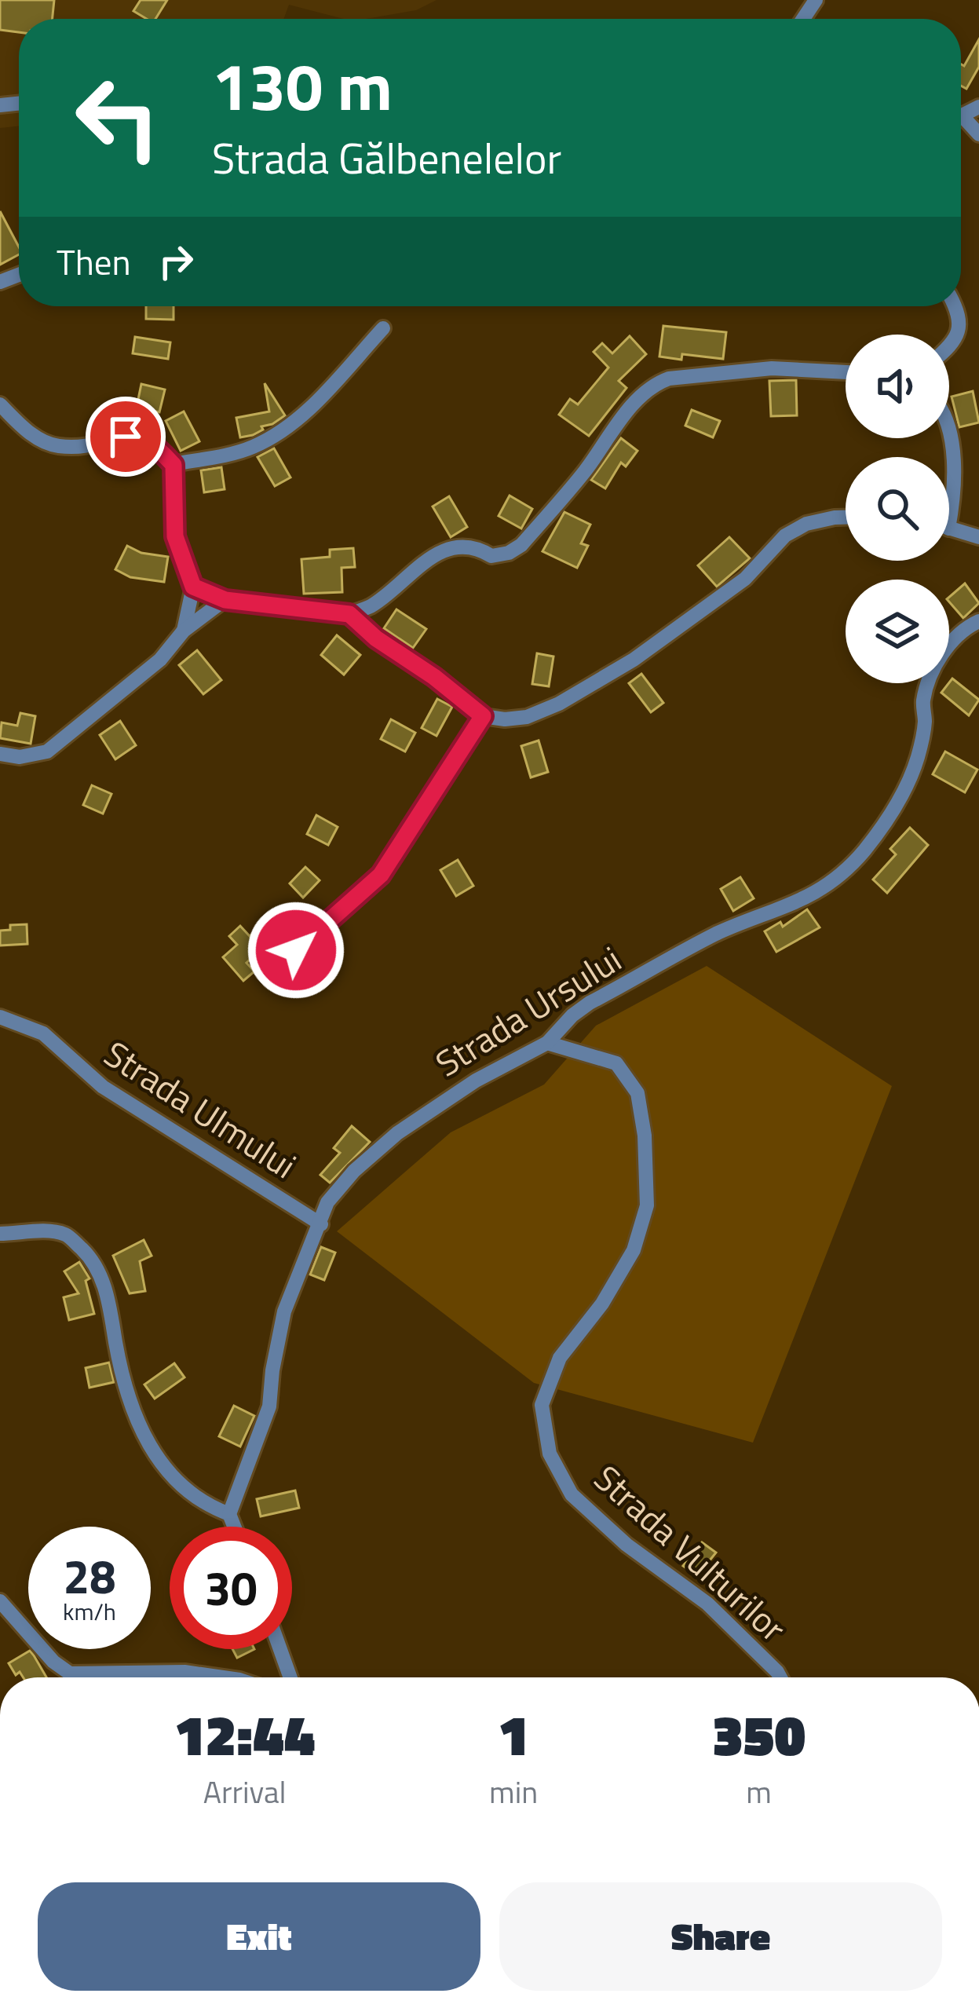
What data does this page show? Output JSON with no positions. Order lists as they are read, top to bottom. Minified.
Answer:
{"streets":{"street":["Strada Ursului","Strada Ulmului","Strada Vulturilor"]},"crossings":[["Strada Ursului","Strada Ulmului"],["Strada Ursului","Strada Vulturilor"]],"page":{"turn":["130 m","Strada Gălbenelelor"],"then":"Then","speed":"28 km/h","limit":"30","eta":["12:44","Arrival","1","min","350","m"],"buttons":["Exit","Share"]}}
